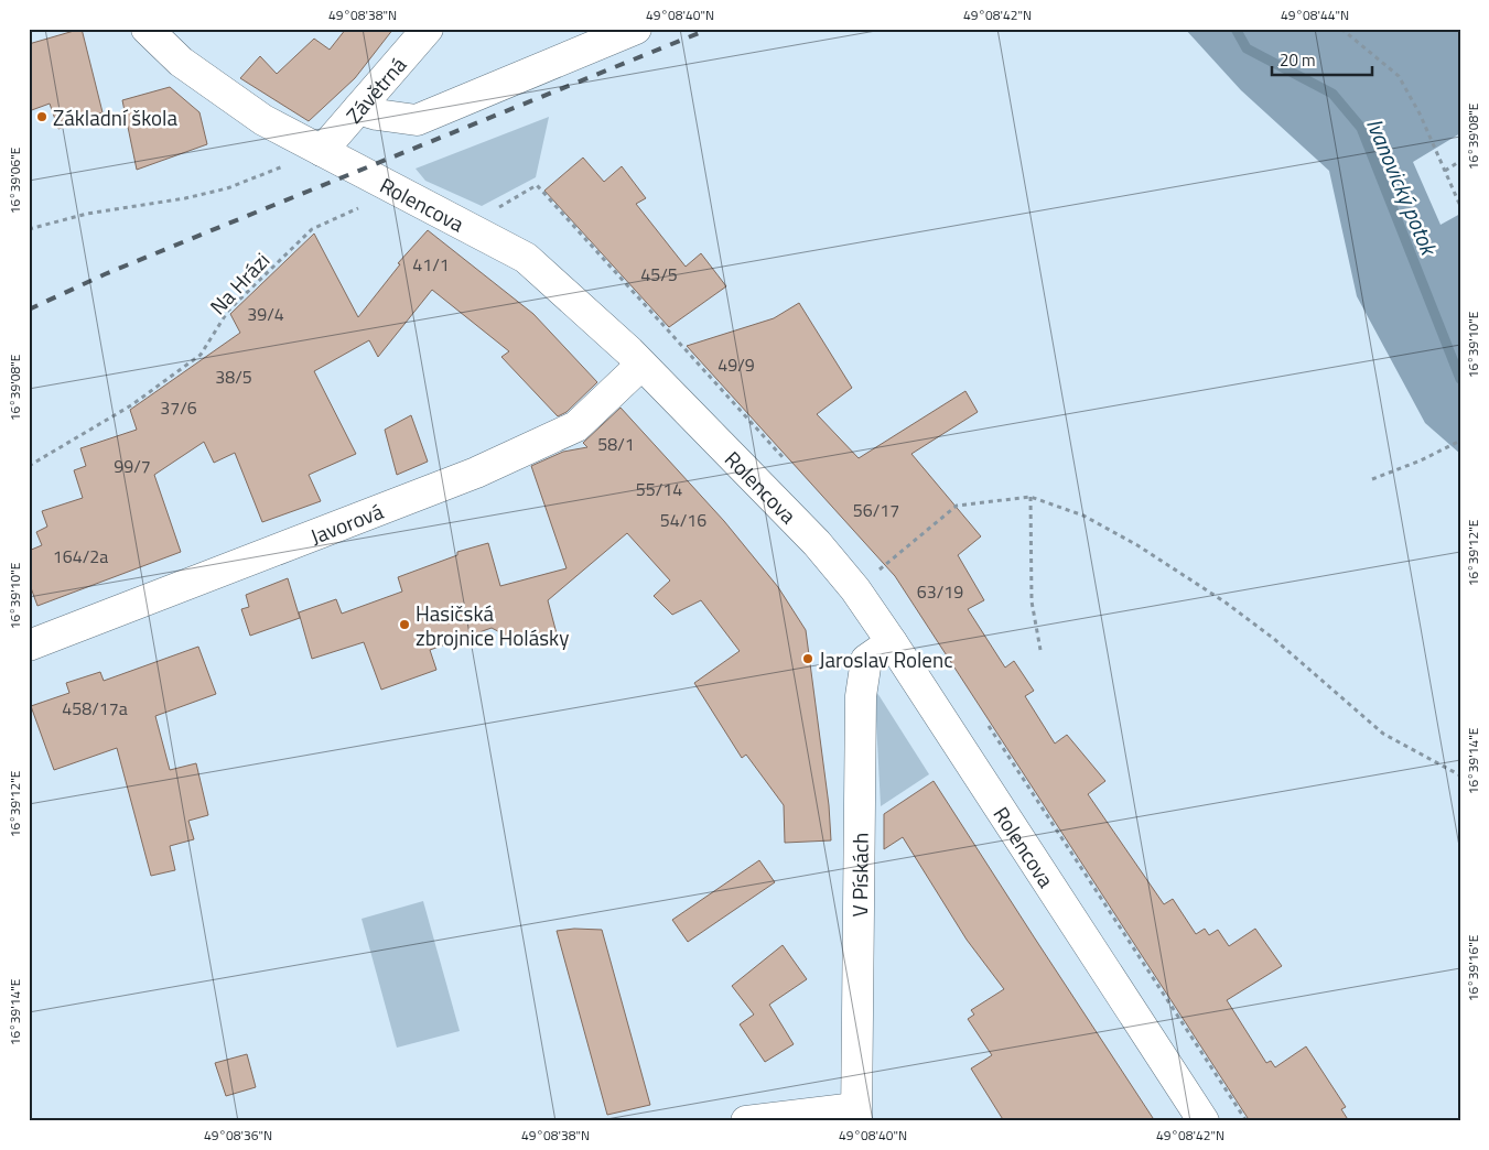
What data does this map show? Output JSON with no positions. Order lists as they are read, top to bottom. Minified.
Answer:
{"streets":{"street":["Závětrná","Rolencova","Javorová","V Pískách"],"path":["Na Hrázi"]},"crossings":[["Závětrná","Rolencova"],["Rolencova","Na Hrázi"],["Rolencova","Javorová"],["Rolencova","V Pískách"]],"water":["Ivanovický potok"],"places":["Základní škola","Hasičská zbrojnice Holásky","Jaroslav Rolenc"],"house_numbers":["41/1","45/5","39/4","49/9","38/5","37/6","58/1","99/7","55/14","56/17","54/16","164/2a","63/19","458/17a"],"scale_bar":"20 m","coordinates":["49°08'38\"N","49°08'40\"N","49°08'42\"N","49°08'44\"N","16°39'08\"E","16°39'06\"E","16°39'10\"E","16°39'12\"E","16°39'14\"E","16°39'16\"E","49°08'36\"N"]}
